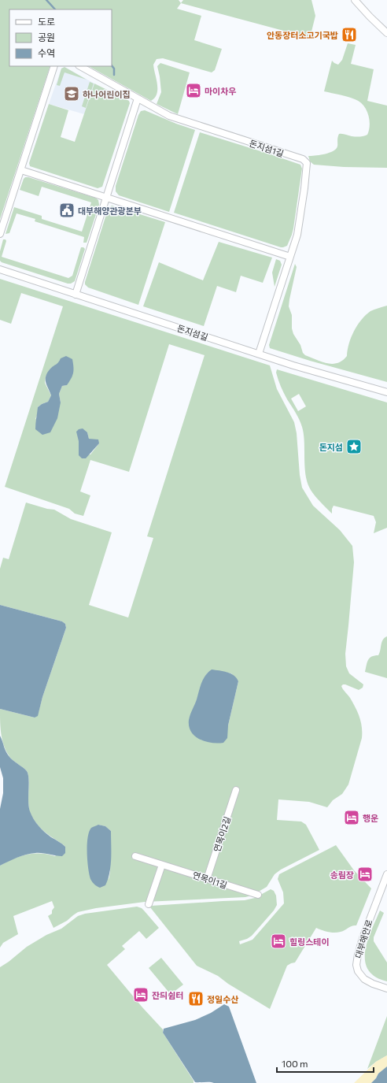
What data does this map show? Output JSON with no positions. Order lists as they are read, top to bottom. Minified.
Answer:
{"streets":{"street":["돈지섬1길","돈지섬길","연목이2길","연목이1길","대부해안로"]},"crossings":[["돈지섬1길","돈지섬길"],["연목이2길","연목이1길"]],"places":{"restaurant":["안동장터소고기국밥","정일수산"],"hotel":["마이차우","행운","송림장","힐링스테이","잔듸쉼터"],"school or university":["하나어린이집"],"public building":["대부해양관광본부"],"place":["돈지섬"]},"legend":["도로","공원","수역"],"scale_bar":"100 m"}
